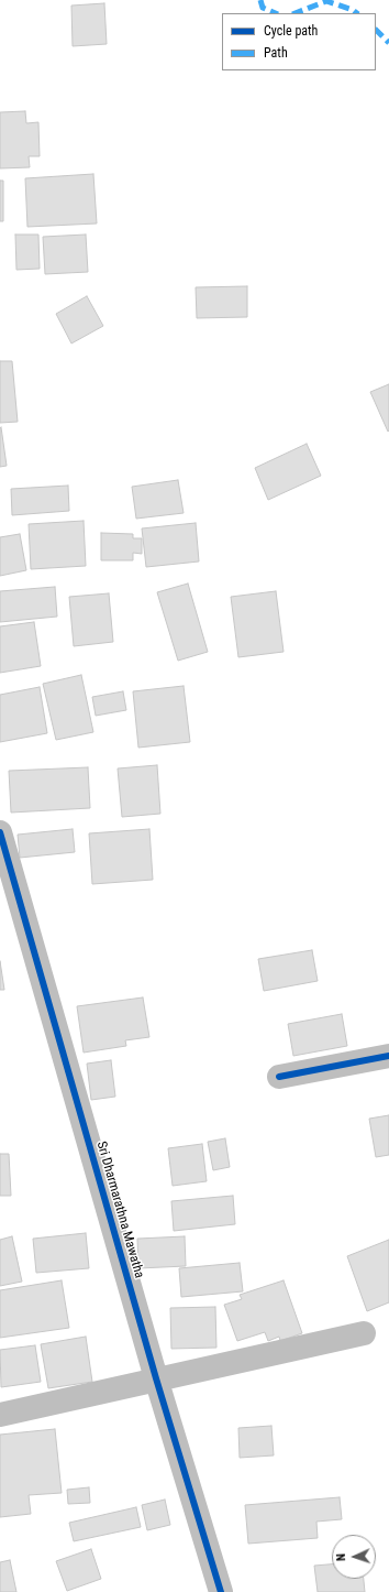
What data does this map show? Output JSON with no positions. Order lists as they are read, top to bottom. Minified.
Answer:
{"streets":{"street":["Sri Dharmarathna Mawatha"]},"legend":["Cycle path","Path"],"north":"left"}
